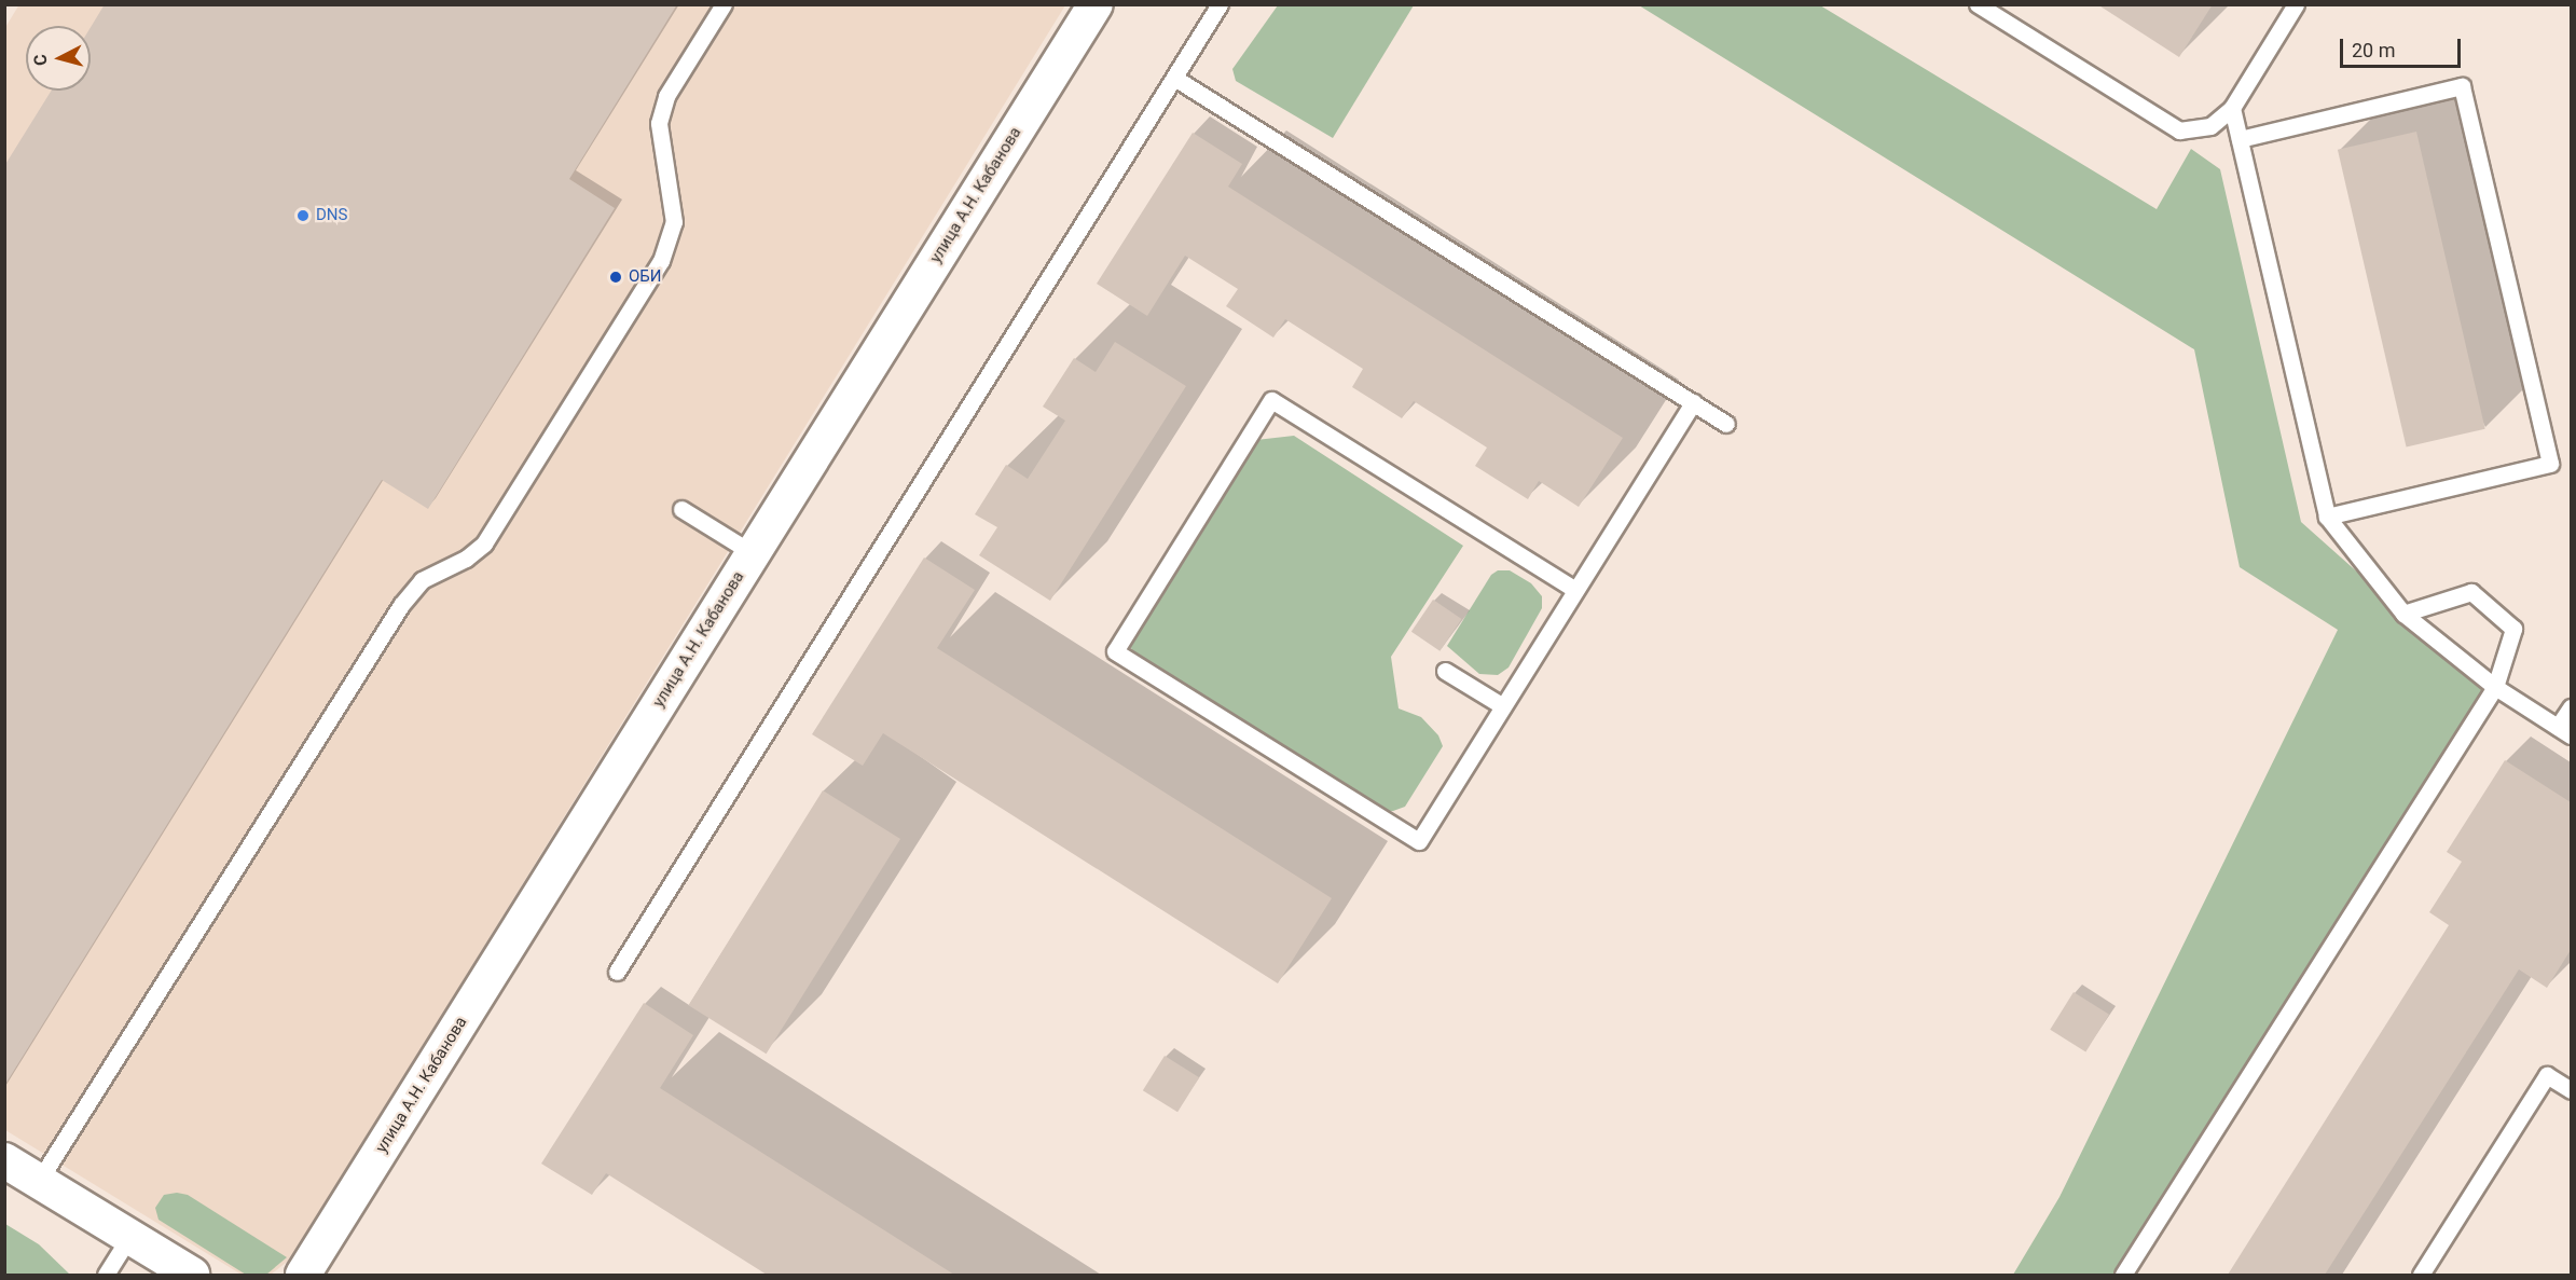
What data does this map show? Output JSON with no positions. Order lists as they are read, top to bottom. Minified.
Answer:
{"streets":{"street":["улица А.Н. Кабанова"]},"places":["DNS","ОБИ"],"scale_bar":"20 m","north":"left"}
